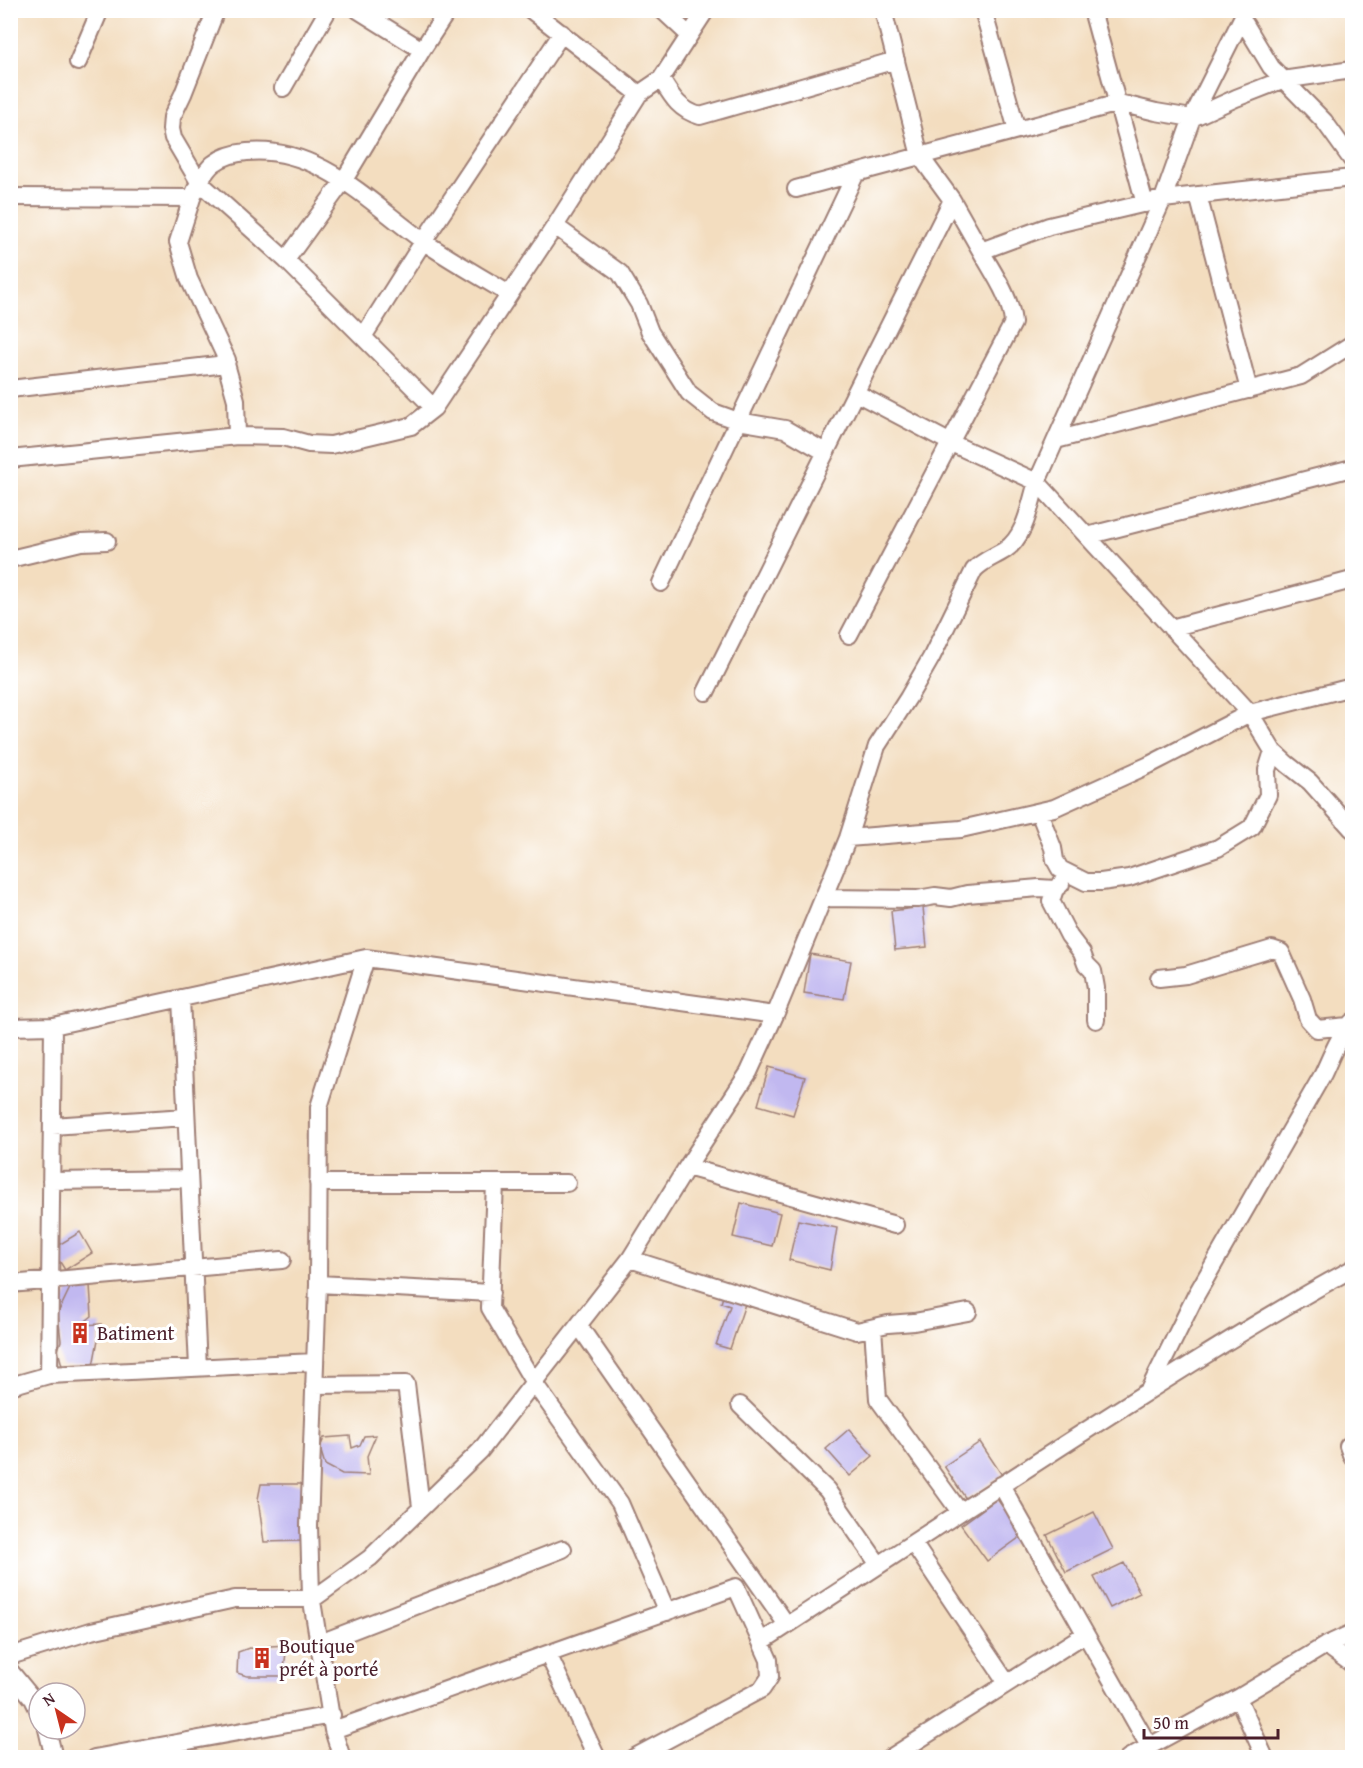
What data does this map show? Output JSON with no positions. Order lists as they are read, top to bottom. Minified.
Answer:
{"places":{"building":["Batiment","Boutique prét à porté"]},"scale_bar":"50 m","north":"top left"}
